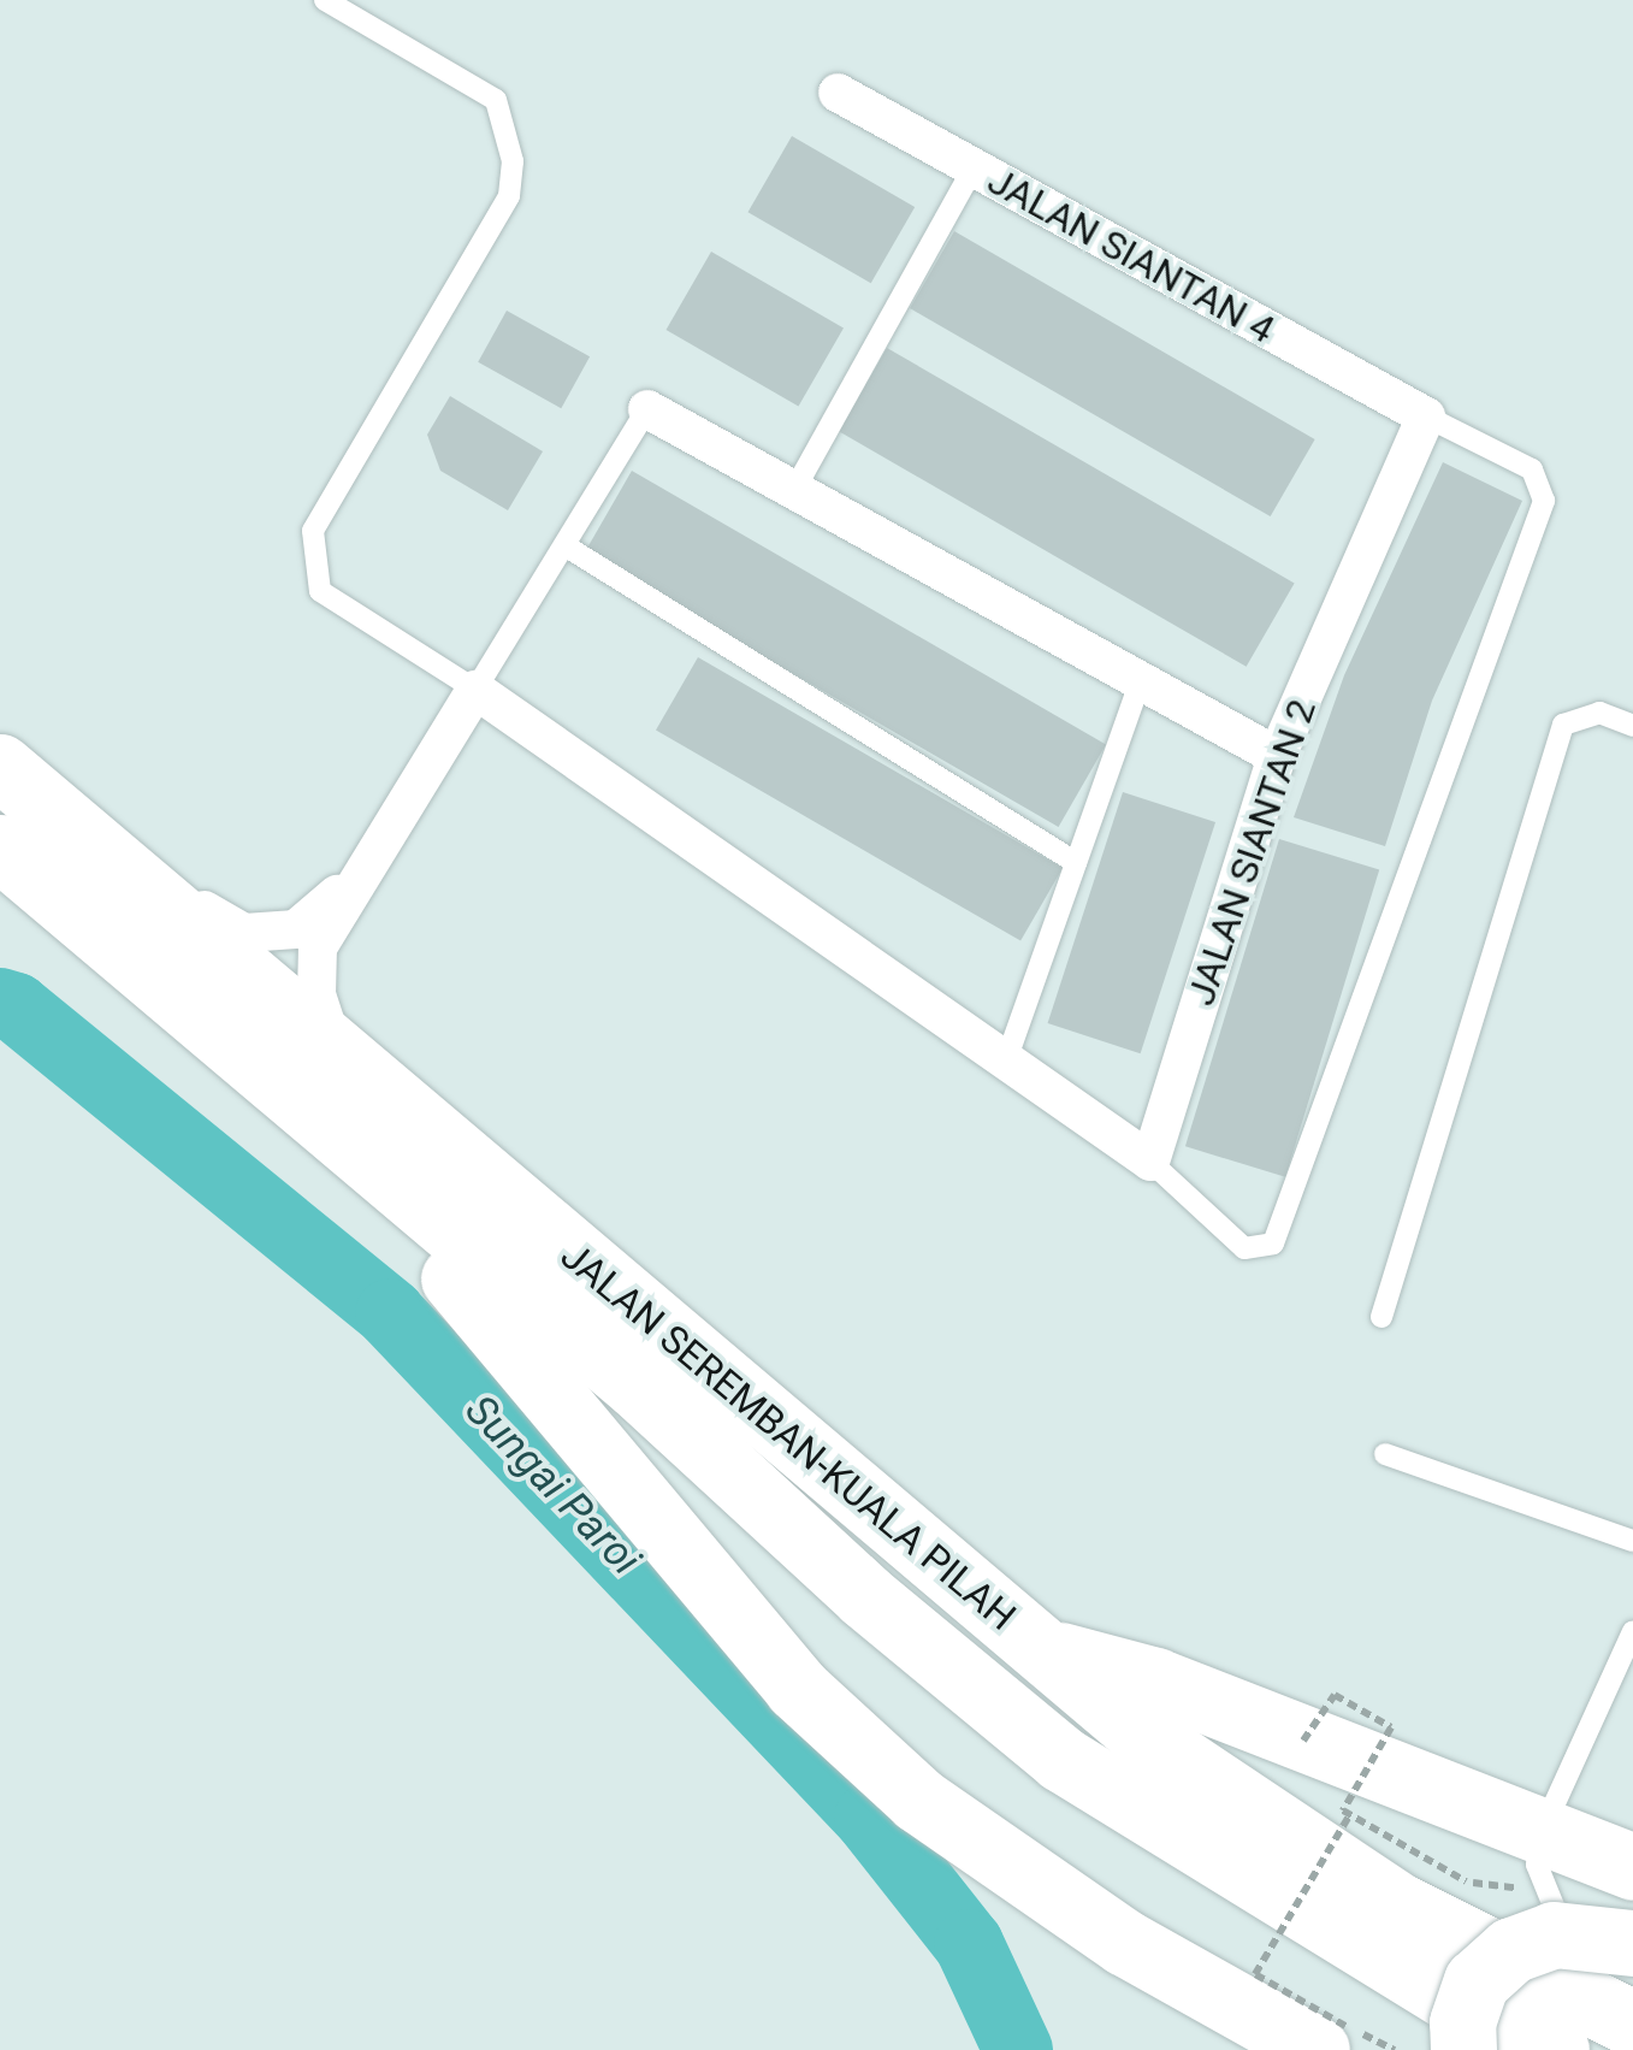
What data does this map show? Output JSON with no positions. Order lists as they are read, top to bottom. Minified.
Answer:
{"streets":{"highway":["JALAN SEREMBAN-KUALA PILAH"],"street":["JALAN SIANTAN 4","JALAN SIANTAN 2"]},"crossings":[["JALAN SIANTAN 4","JALAN SIANTAN 2"]],"water":["Sungai Paroi"]}
